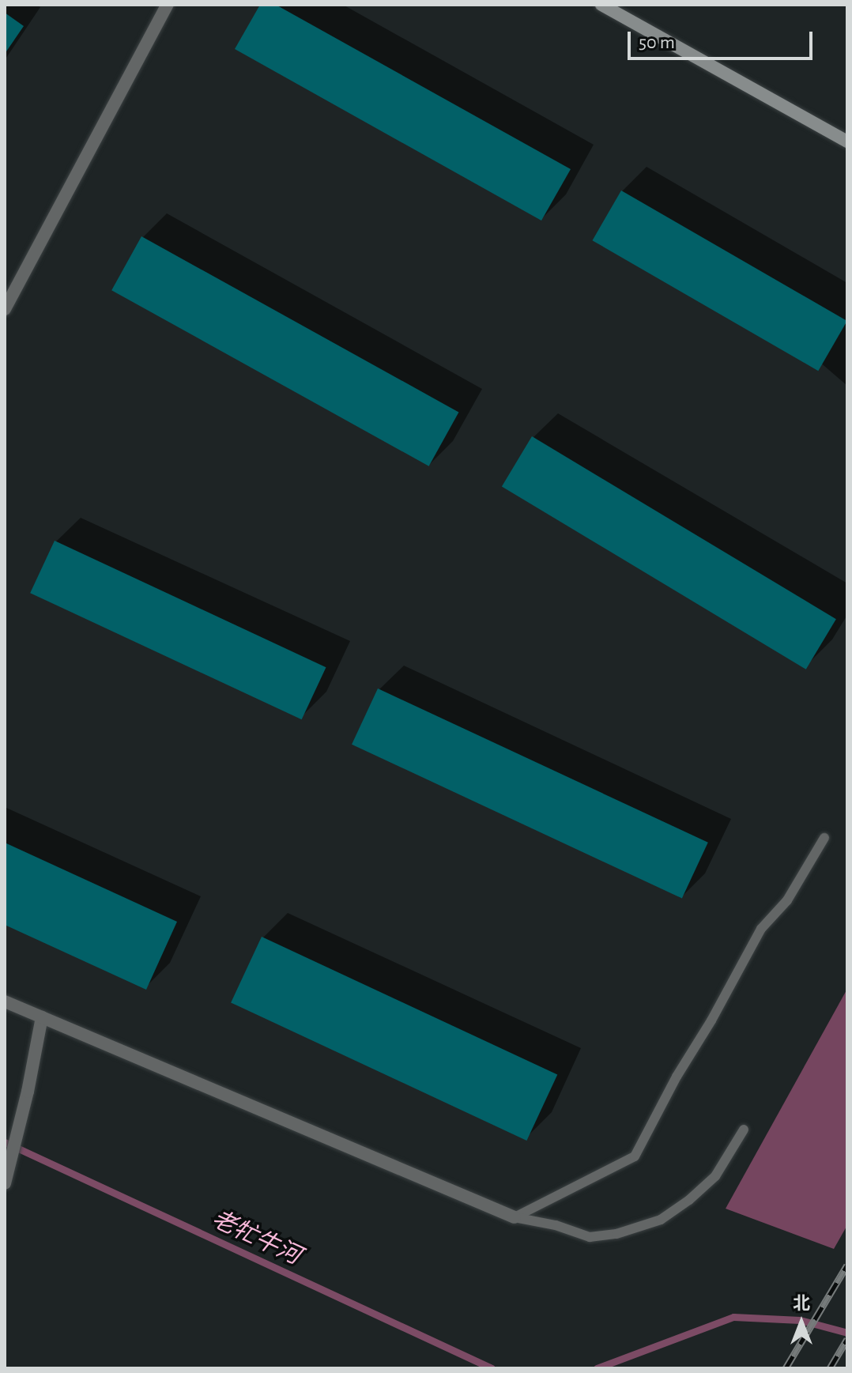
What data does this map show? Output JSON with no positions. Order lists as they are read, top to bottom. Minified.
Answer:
{"water":["老牤牛河"],"scale_bar":"50 m","north":"top"}
